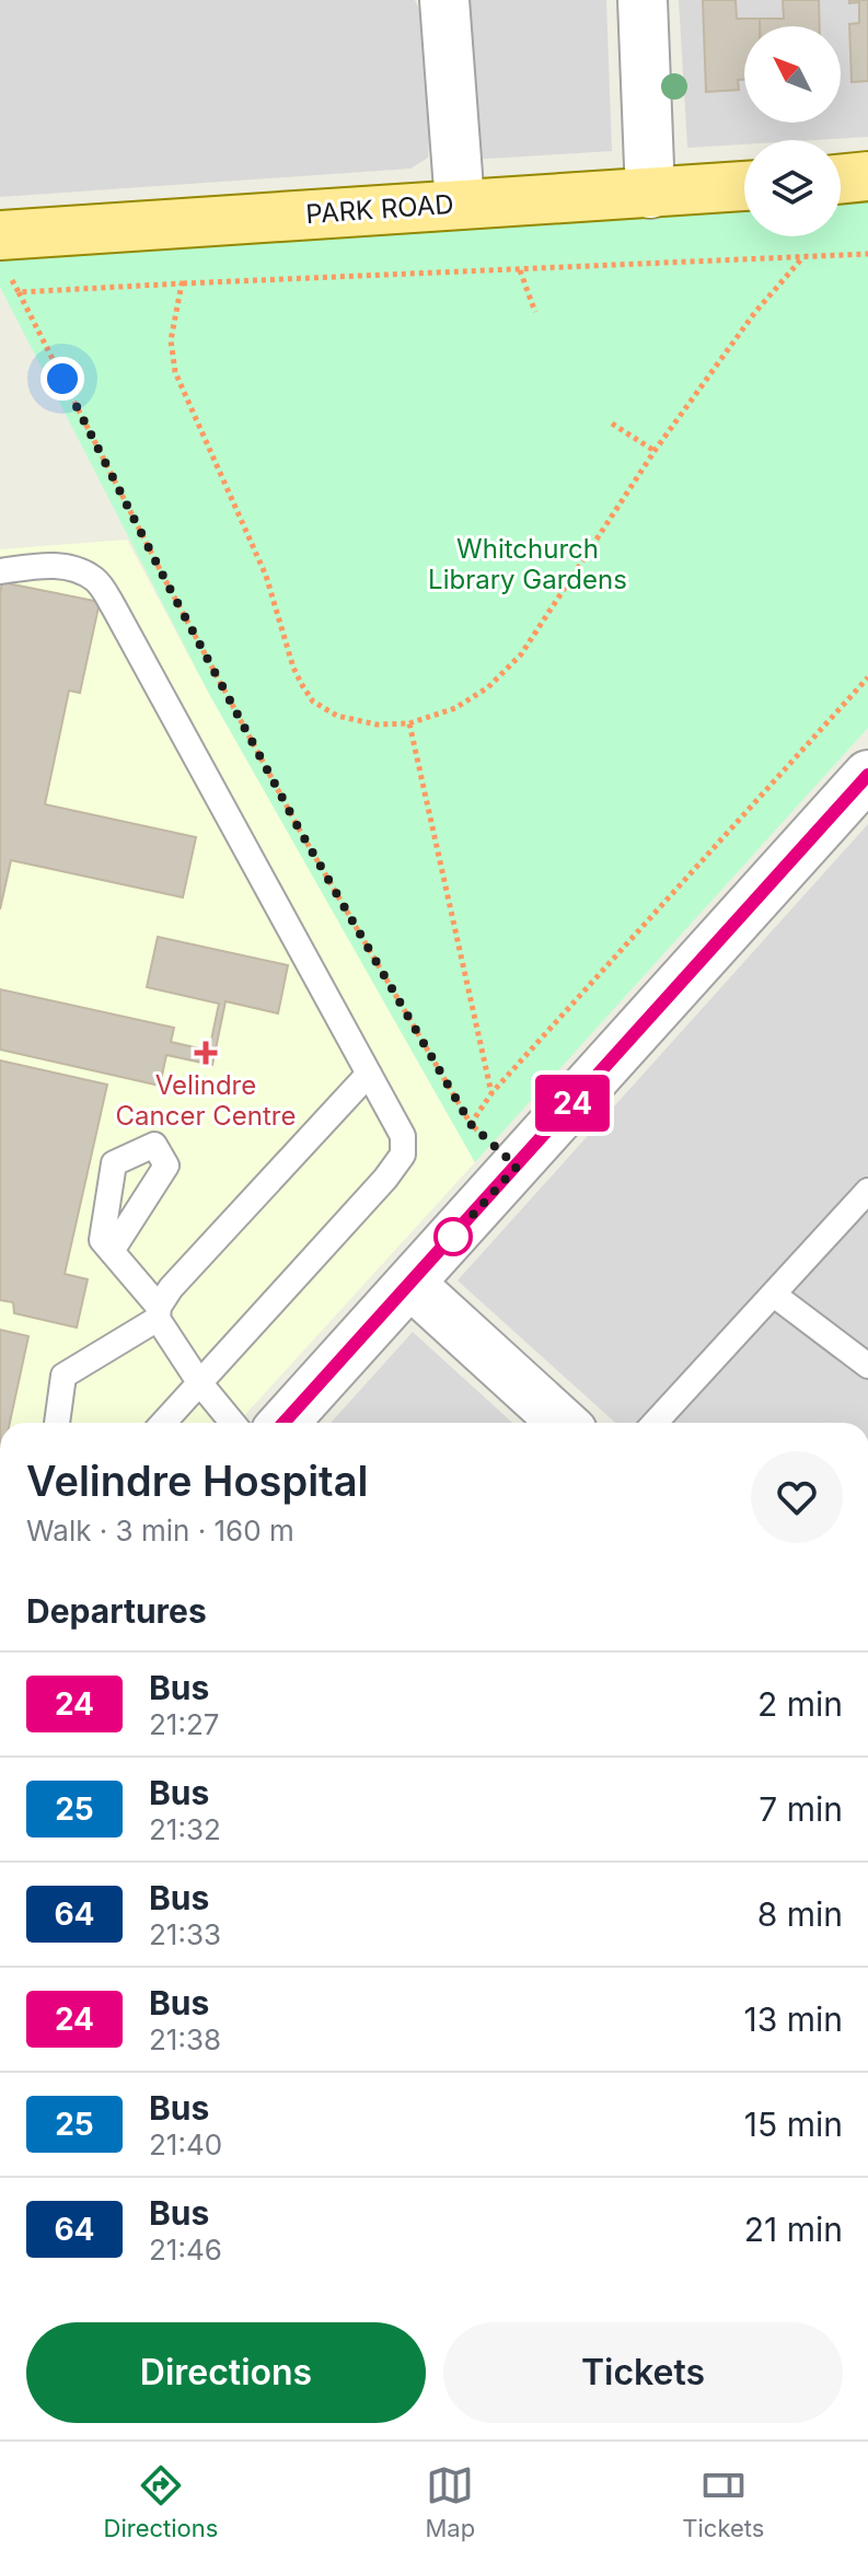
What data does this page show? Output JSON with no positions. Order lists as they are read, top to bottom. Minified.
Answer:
{"streets":{"main road":["PARK ROAD"]},"parks":["Whitchurch Library Gardens"],"places":{"health":["Velindre Cancer Centre"]},"lines":["bus line 24"],"north":"top left","page":{"on_map":"24","heading":[["Velindre Hospital","Walk · 3 min · 160 m"],"Departures"],"list":[{"mark":"24","name":"Bus","note":"21:27","value":"2 min"},{"mark":"25","name":"Bus","note":"21:32","value":"7 min"},{"mark":"64","name":"Bus","note":"21:33","value":"8 min"},{"mark":"24","name":"Bus","note":"21:38","value":"13 min"},{"mark":"25","name":"Bus","note":"21:40","value":"15 min"},{"mark":"64","name":"Bus","note":"21:46","value":"21 min"}],"buttons":["Directions","Tickets"],"tabs":["Directions","Map","Tickets"]}}
